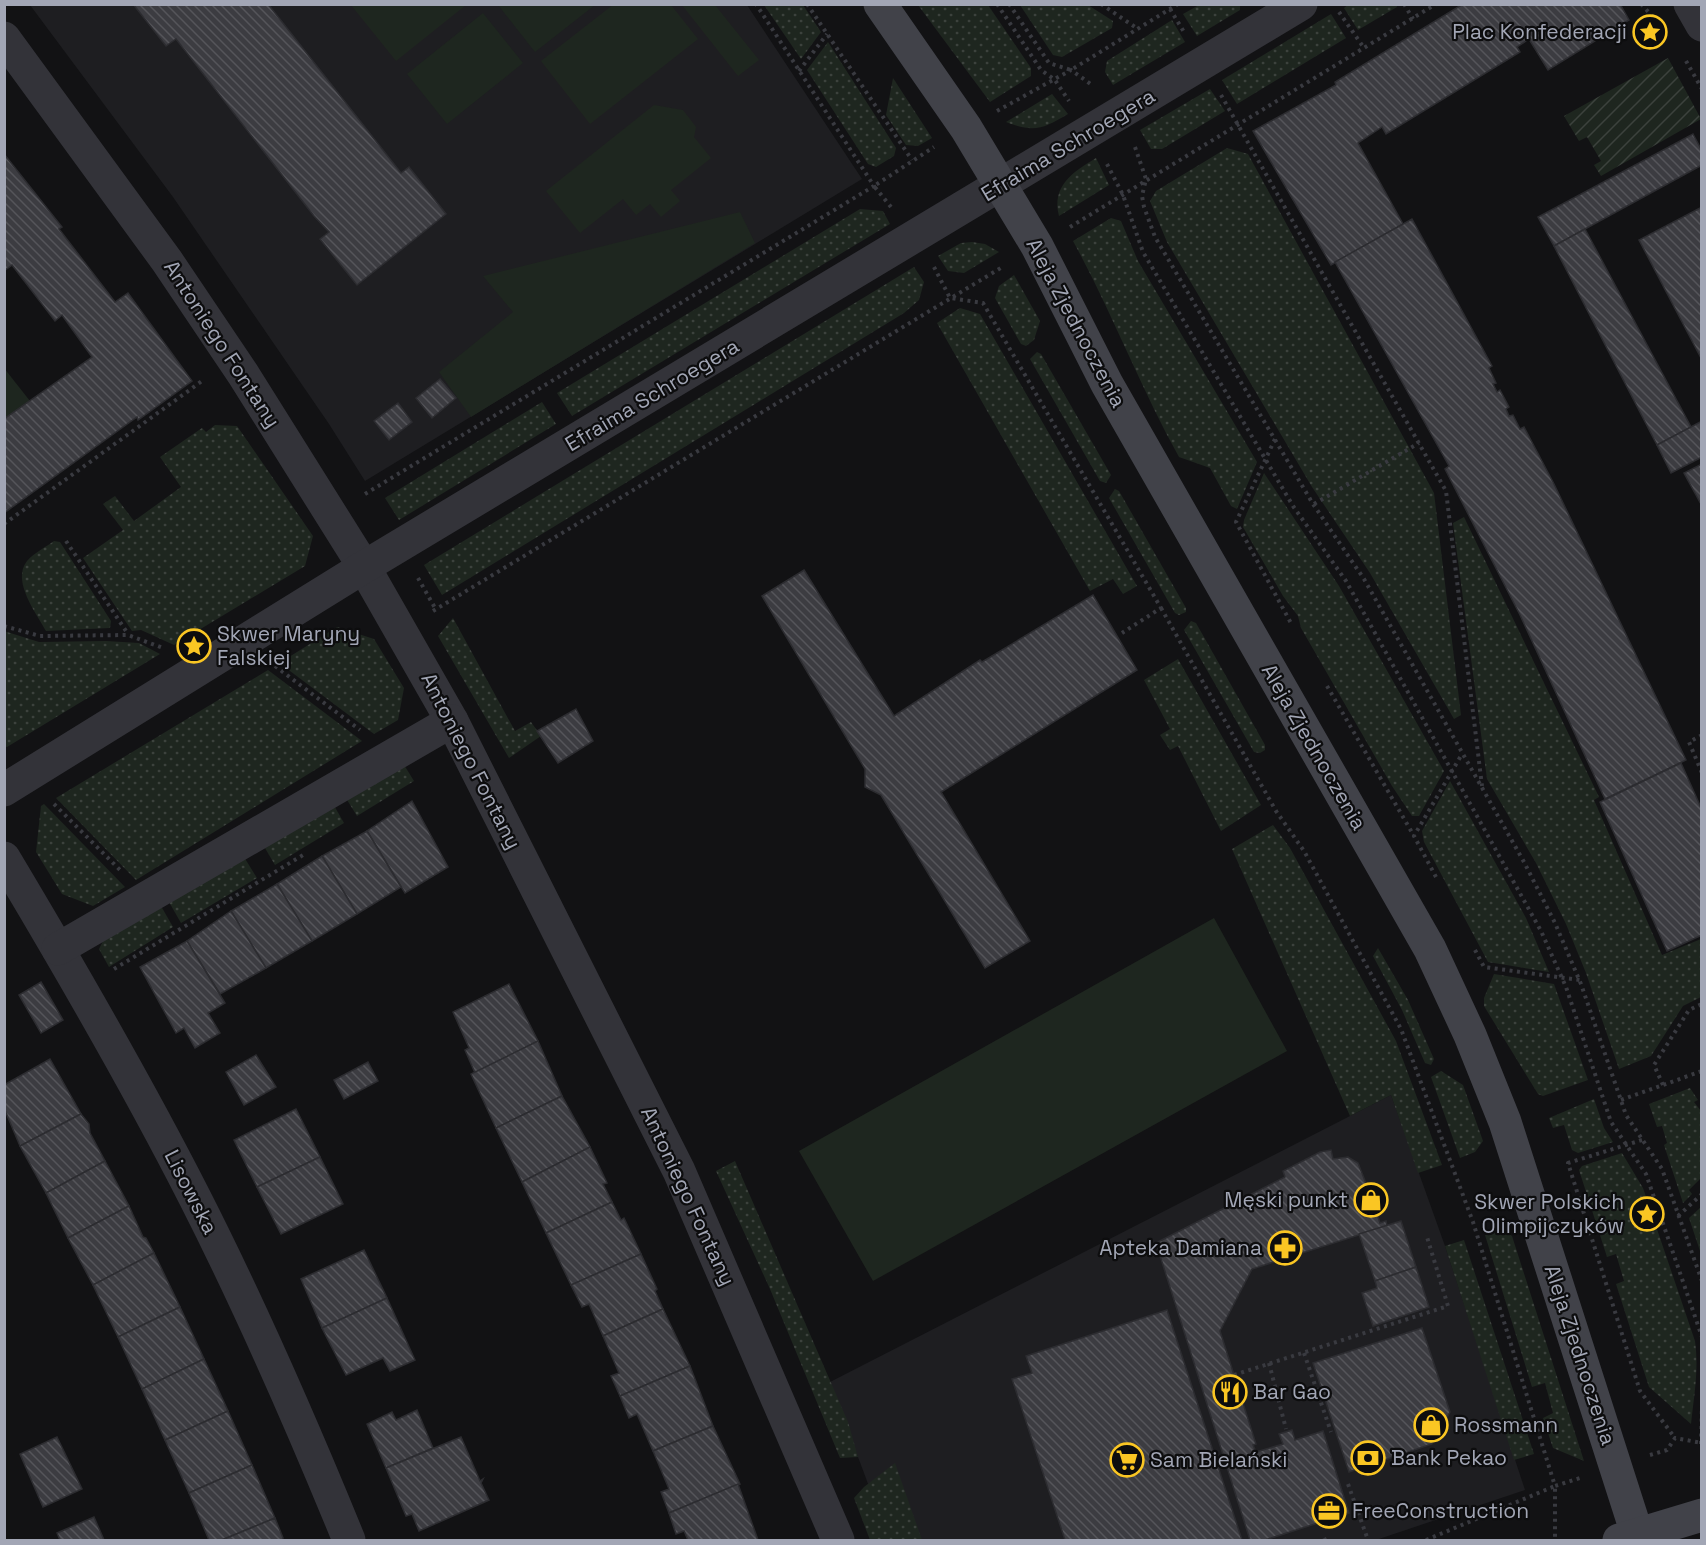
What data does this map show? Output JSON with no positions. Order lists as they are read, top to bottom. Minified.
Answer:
{"streets":{"street":["Efraima Schroegera","Aleja Zjednoczenia","Antoniego Fontany","Lisowska"]},"crossings":[["Efraima Schroegera","Aleja Zjednoczenia"],["Efraima Schroegera","Antoniego Fontany"]],"places":{"place":["Plac Konfederacji","Skwer Maryny Falskiej","Skwer Polskich Olimpijczyków"],"shop":["Męski punkt","Rossmann"],"pharmacy":["Apteka Damiana"],"restaurant":["Bar Gao"],"bank":["Bank Pekao"],"supermarket":["Sam Bielański"],"office":["FreeConstruction"]}}
